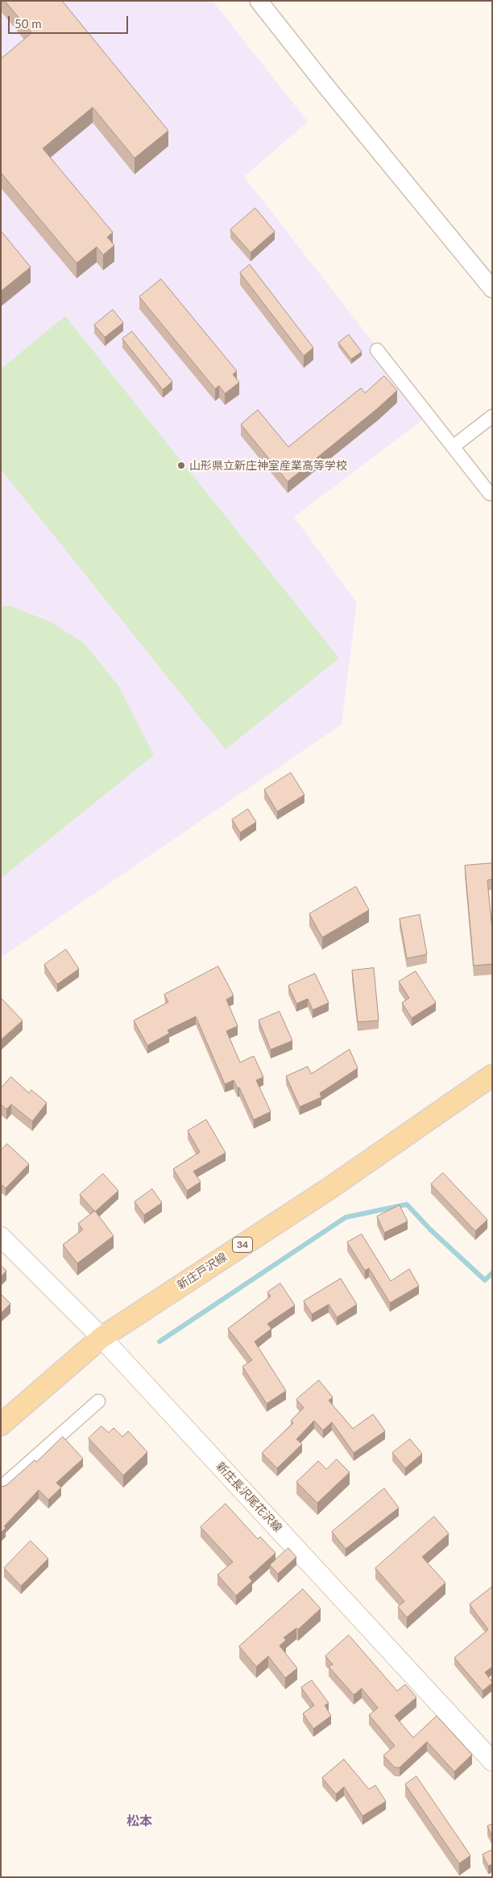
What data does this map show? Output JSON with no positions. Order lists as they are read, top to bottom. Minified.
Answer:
{"streets":{"main road":["34","新庄戸沢線","新庄長沢尾花沢線"]},"crossings":[["新庄戸沢線","新庄長沢尾花沢線"]],"districts":["松本"],"places":["山形県立新庄神室産業高等学校"],"scale_bar":"50 m"}
